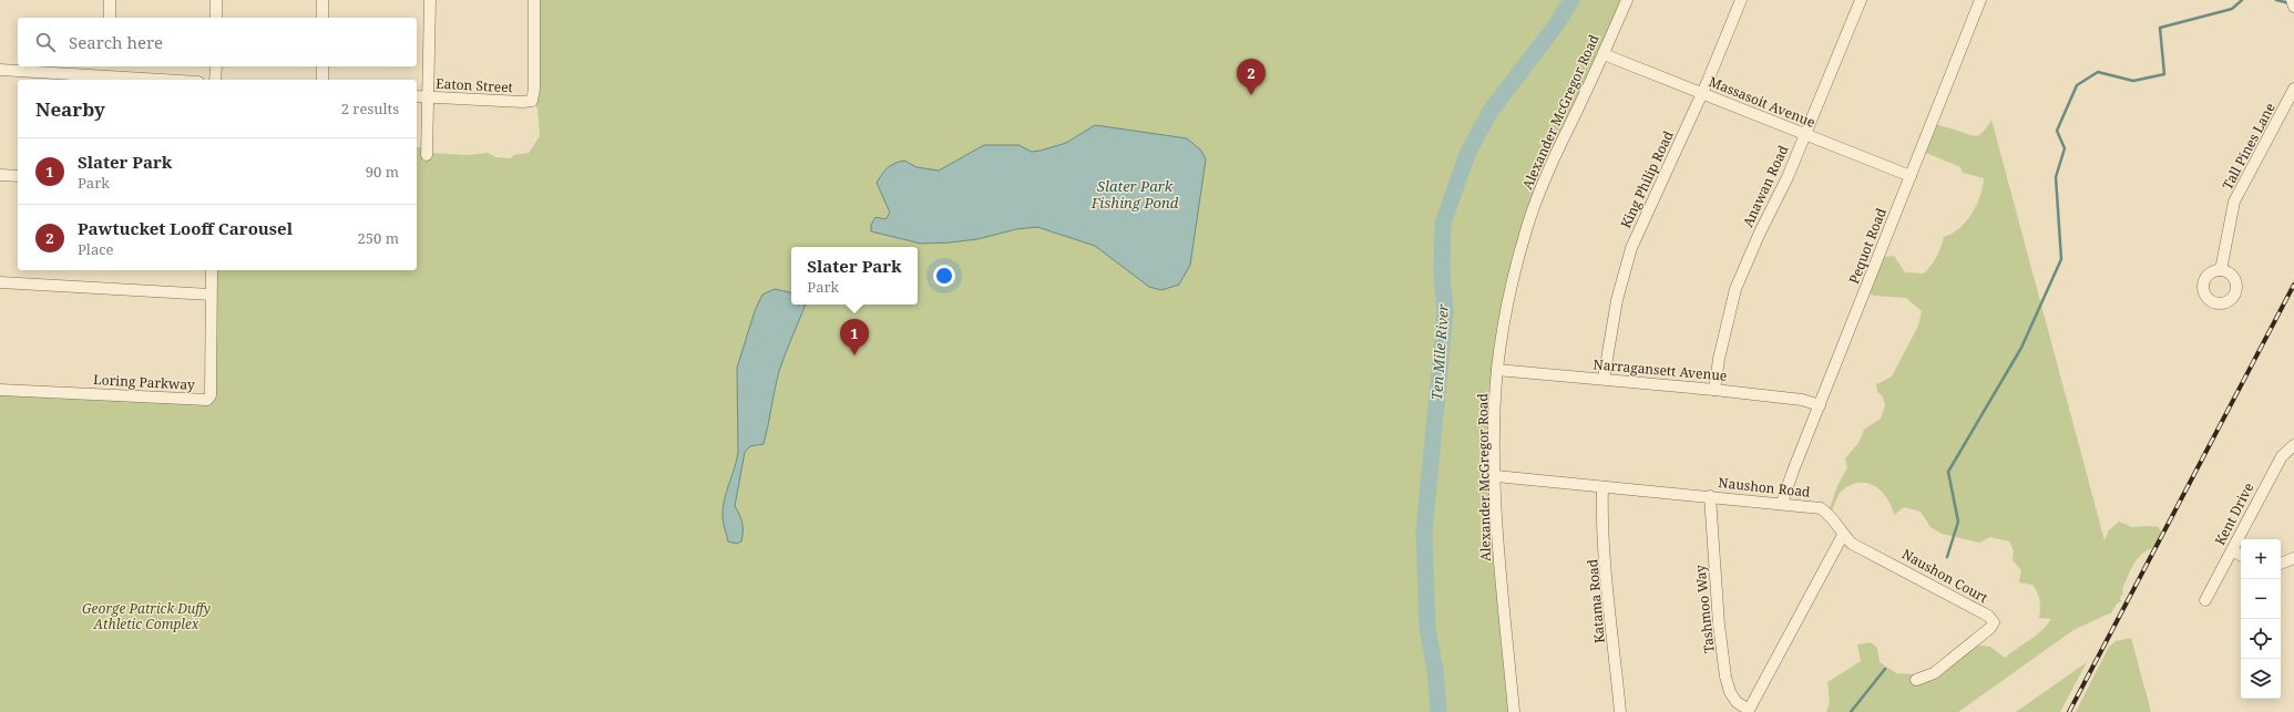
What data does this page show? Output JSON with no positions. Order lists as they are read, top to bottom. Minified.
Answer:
{"streets":{"street":["Eaton Street","Massasoit Avenue","Alexander McGregor Road","Tall Pines Lane","King Philip Road","Anawan Road","Pequot Road","Narragansett Avenue","Loring Parkway","Naushon Road","Kent Drive","Naushon Court","Katama Road","Tashmoo Way"]},"crossings":[["Massasoit Avenue","Alexander McGregor Road"],["Massasoit Avenue","King Philip Road"],["Massasoit Avenue","Anawan Road"],["Massasoit Avenue","Pequot Road"],["Alexander McGregor Road","Narragansett Avenue"],["Alexander McGregor Road","Naushon Road"],["King Philip Road","Narragansett Avenue"],["Anawan Road","Narragansett Avenue"],["Pequot Road","Narragansett Avenue"],["Pequot Road","Naushon Road"],["Naushon Road","Naushon Court"],["Naushon Road","Katama Road"],["Naushon Road","Tashmoo Way"]],"water":["Slater Park Fishing Pond","Ten Mile River"],"parks":["George Patrick Duffy Athletic Complex"],"page":{"search":"Search here","pins":["2","1"],"heading":["Nearby","2 results"],"list":[{"mark":"1","name":"Slater Park","note":"Park","value":"90 m"},{"mark":"2","name":"Pawtucket Looff Carousel","note":"Place","value":"250 m"}],"popup":["Slater Park","Park"],"map_buttons":["+","−"]}}
